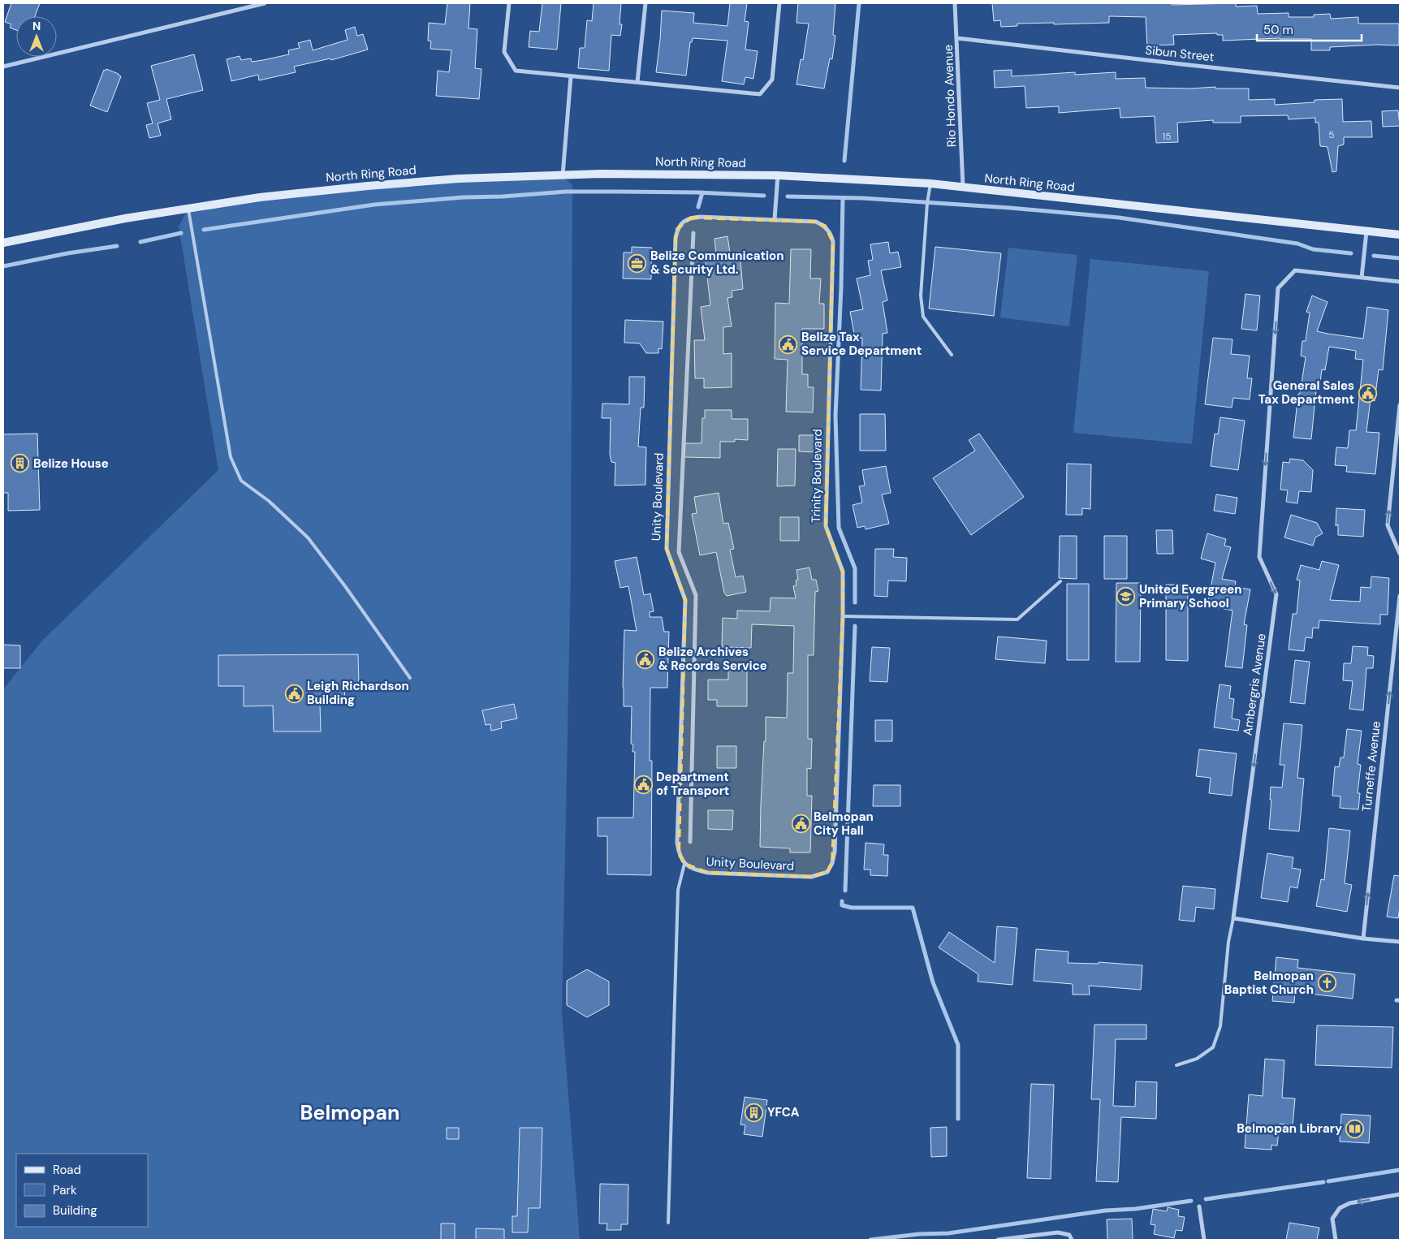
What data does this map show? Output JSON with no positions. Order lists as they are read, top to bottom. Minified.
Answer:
{"streets":{"main road":["North Ring Road"],"street":["Sibun Street","Rio Hondo Avenue","Trinity Boulevard","Unity Boulevard","Ambergris Avenue","Turneffe Avenue"]},"crossings":[["Sibun Street","Rio Hondo Avenue"],["Rio Hondo Avenue","North Ring Road"],["Trinity Boulevard","Unity Boulevard"]],"one_way":["Ambergris Avenue","Turneffe Avenue"],"districts":["Belmopan"],"places":{"office":["Belize Communication & Security Ltd."],"public building":["Belize Tax Service Department","General Sales Tax Department","Belize Archives & Records Service","Leigh Richardson Building","Department of Transport","Belmopan City Hall"],"building":["Belize House","YFCA"],"school or university":["United Evergreen Primary School"],"church":["Belmopan Baptist Church"],"library":["Belmopan Library"]},"house_numbers":["5","15"],"legend":["Road","Park","Building"],"scale_bar":"50 m","north":"top"}
